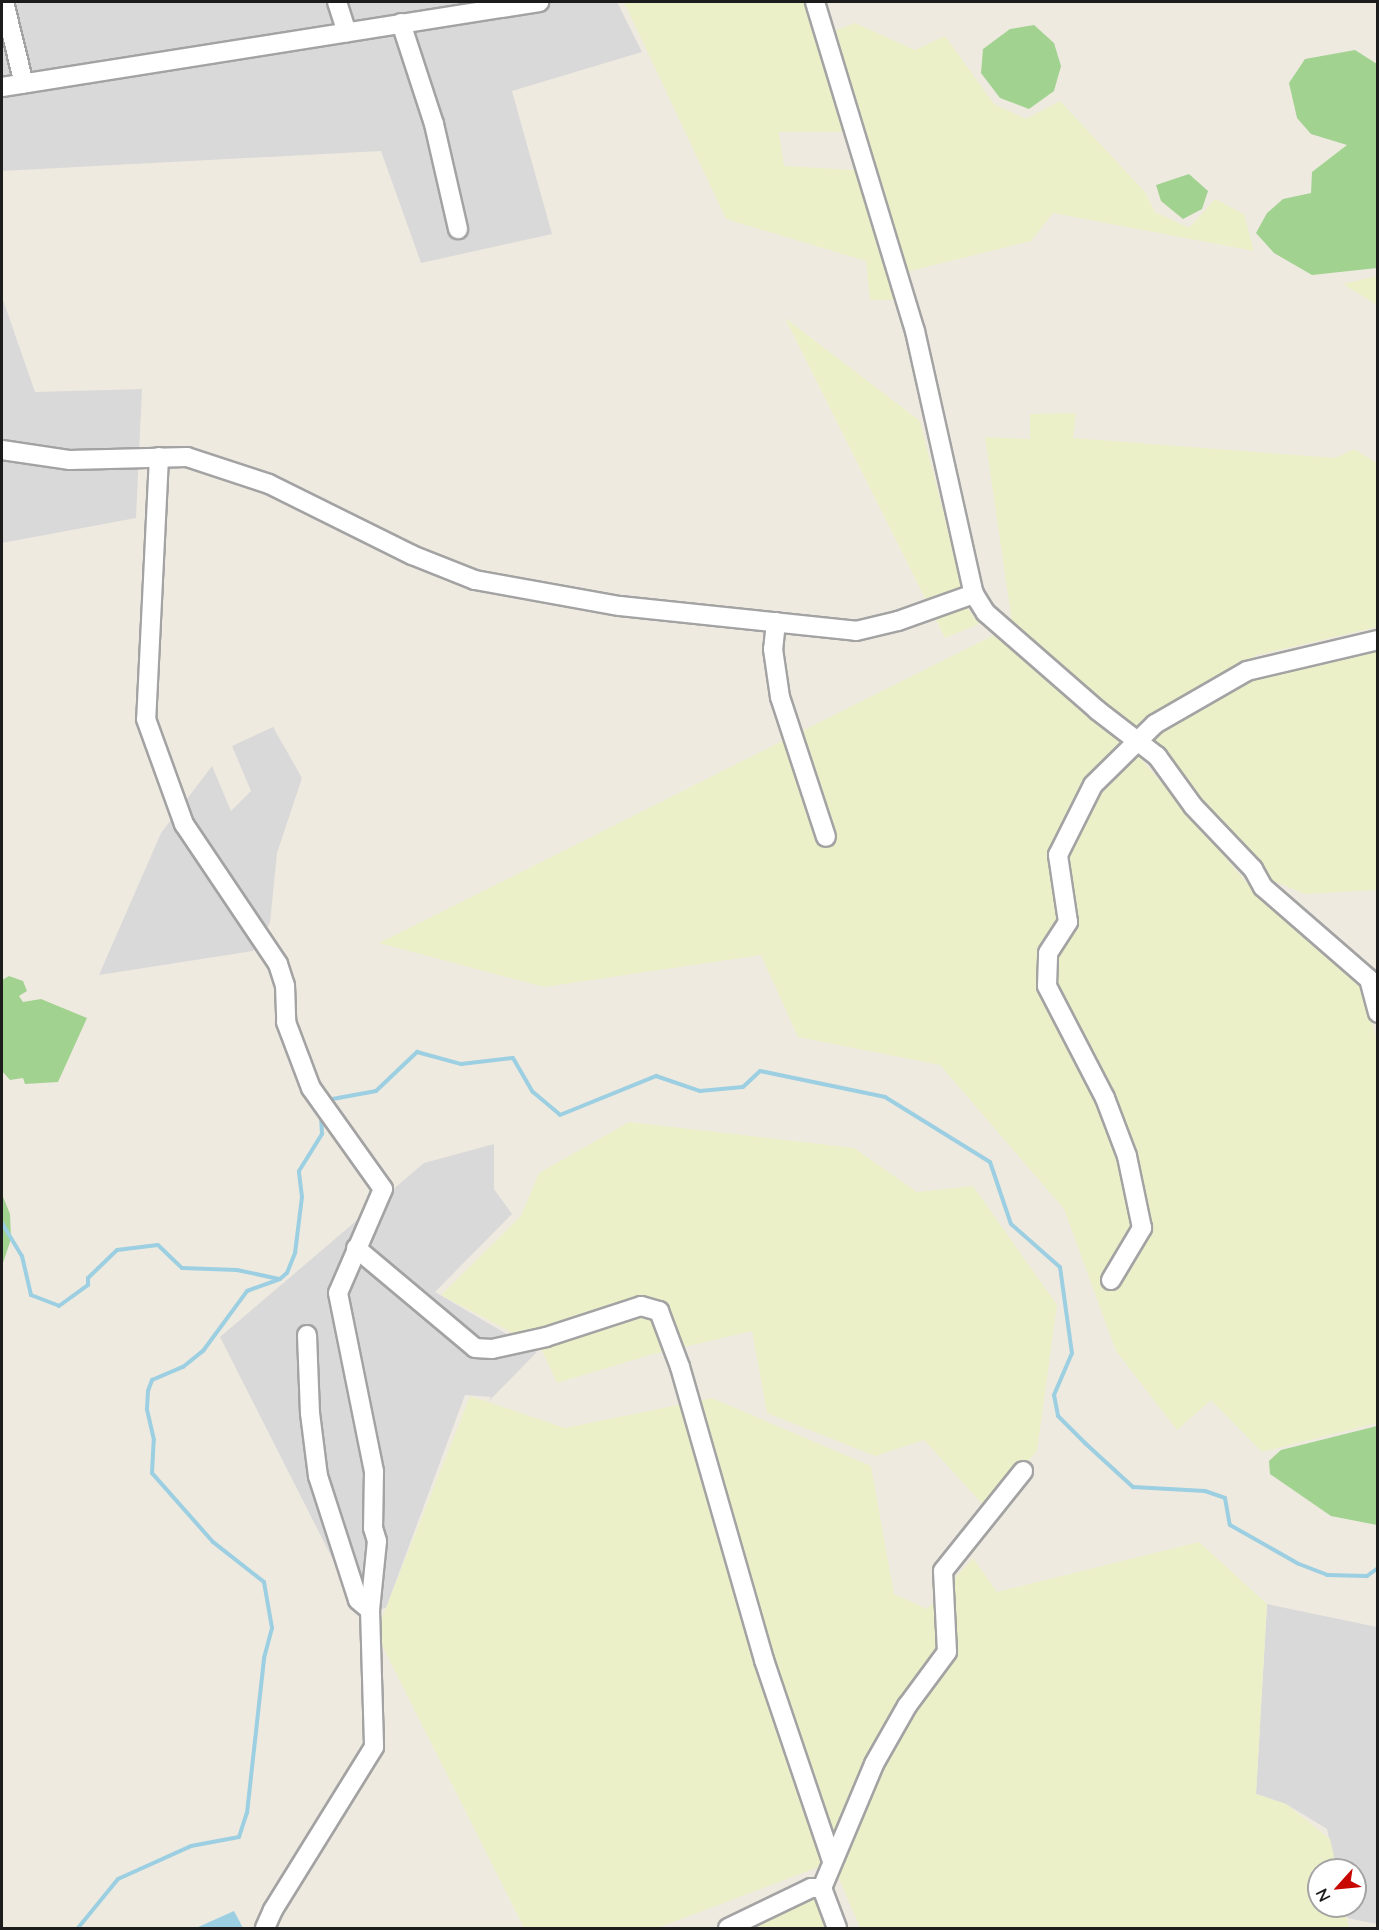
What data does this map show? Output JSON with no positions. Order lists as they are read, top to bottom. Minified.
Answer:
{"north":"bottom left"}
